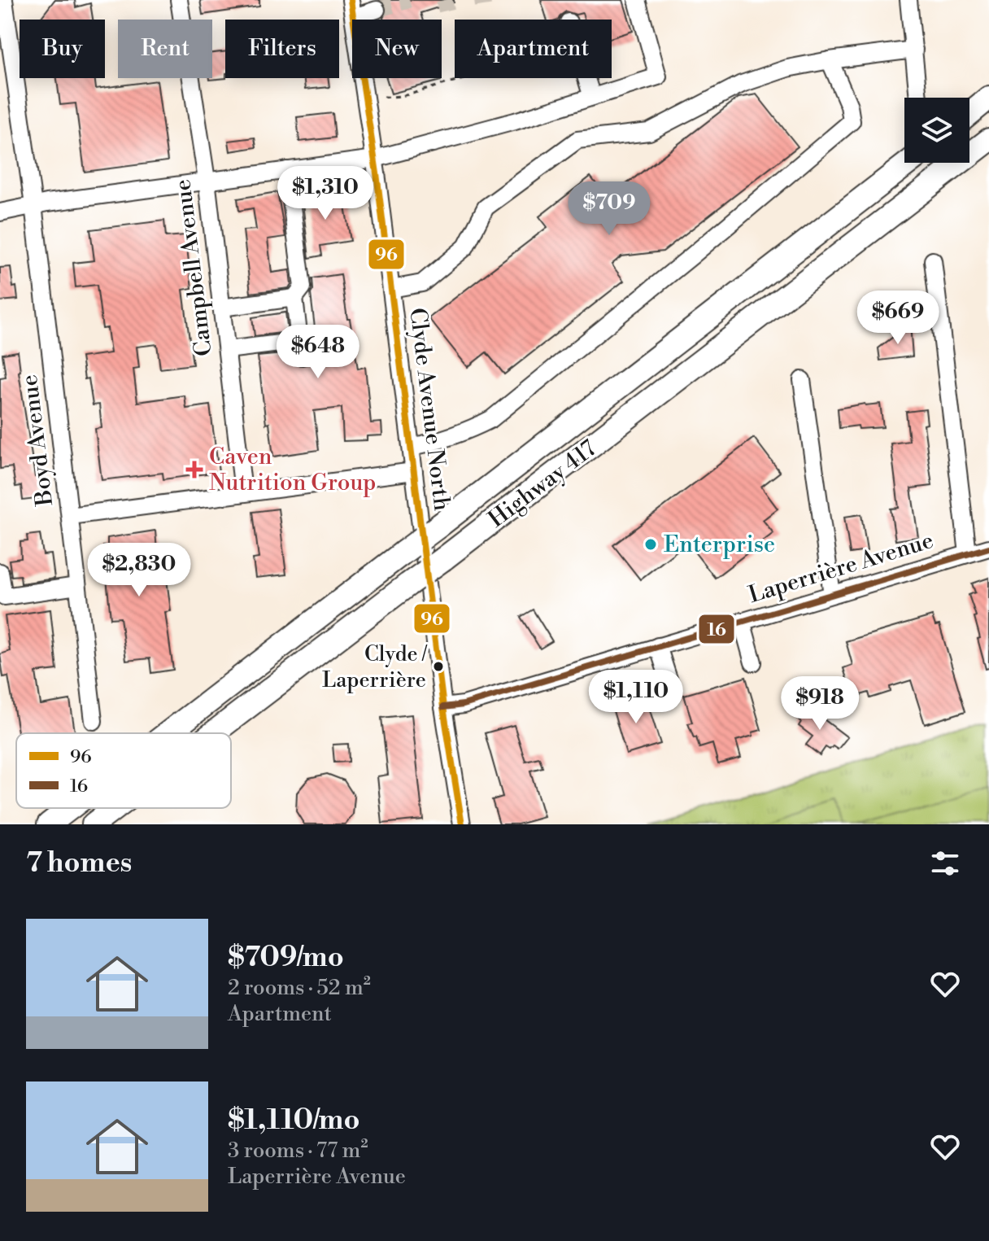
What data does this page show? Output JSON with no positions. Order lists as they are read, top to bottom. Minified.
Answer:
{"streets":{"highway":["Highway 417"],"street":["Campbell Avenue","Clyde Avenue North","Boyd Avenue","Laperrière Avenue"]},"crossings":[["Clyde Avenue North","Laperrière Avenue"]],"places":{"health":["Caven Nutrition Group"],"other":["Enterprise","Clyde / Laperrière"]},"lines":["transit line 96","transit line 16"],"legend":["96","16"],"page":{"chip":["Buy","Rent","Filters","New","Apartment"],"price":["$1,310","$709","$669","$648","$2,830","$1,110","$918"],"heading":"7 homes","list":[{"name":"$709/mo","note":"2 rooms · 52 m² · Apartment"},{"name":"$1,110/mo","note":"3 rooms · 77 m² · Laperrière Avenue"}]}}
